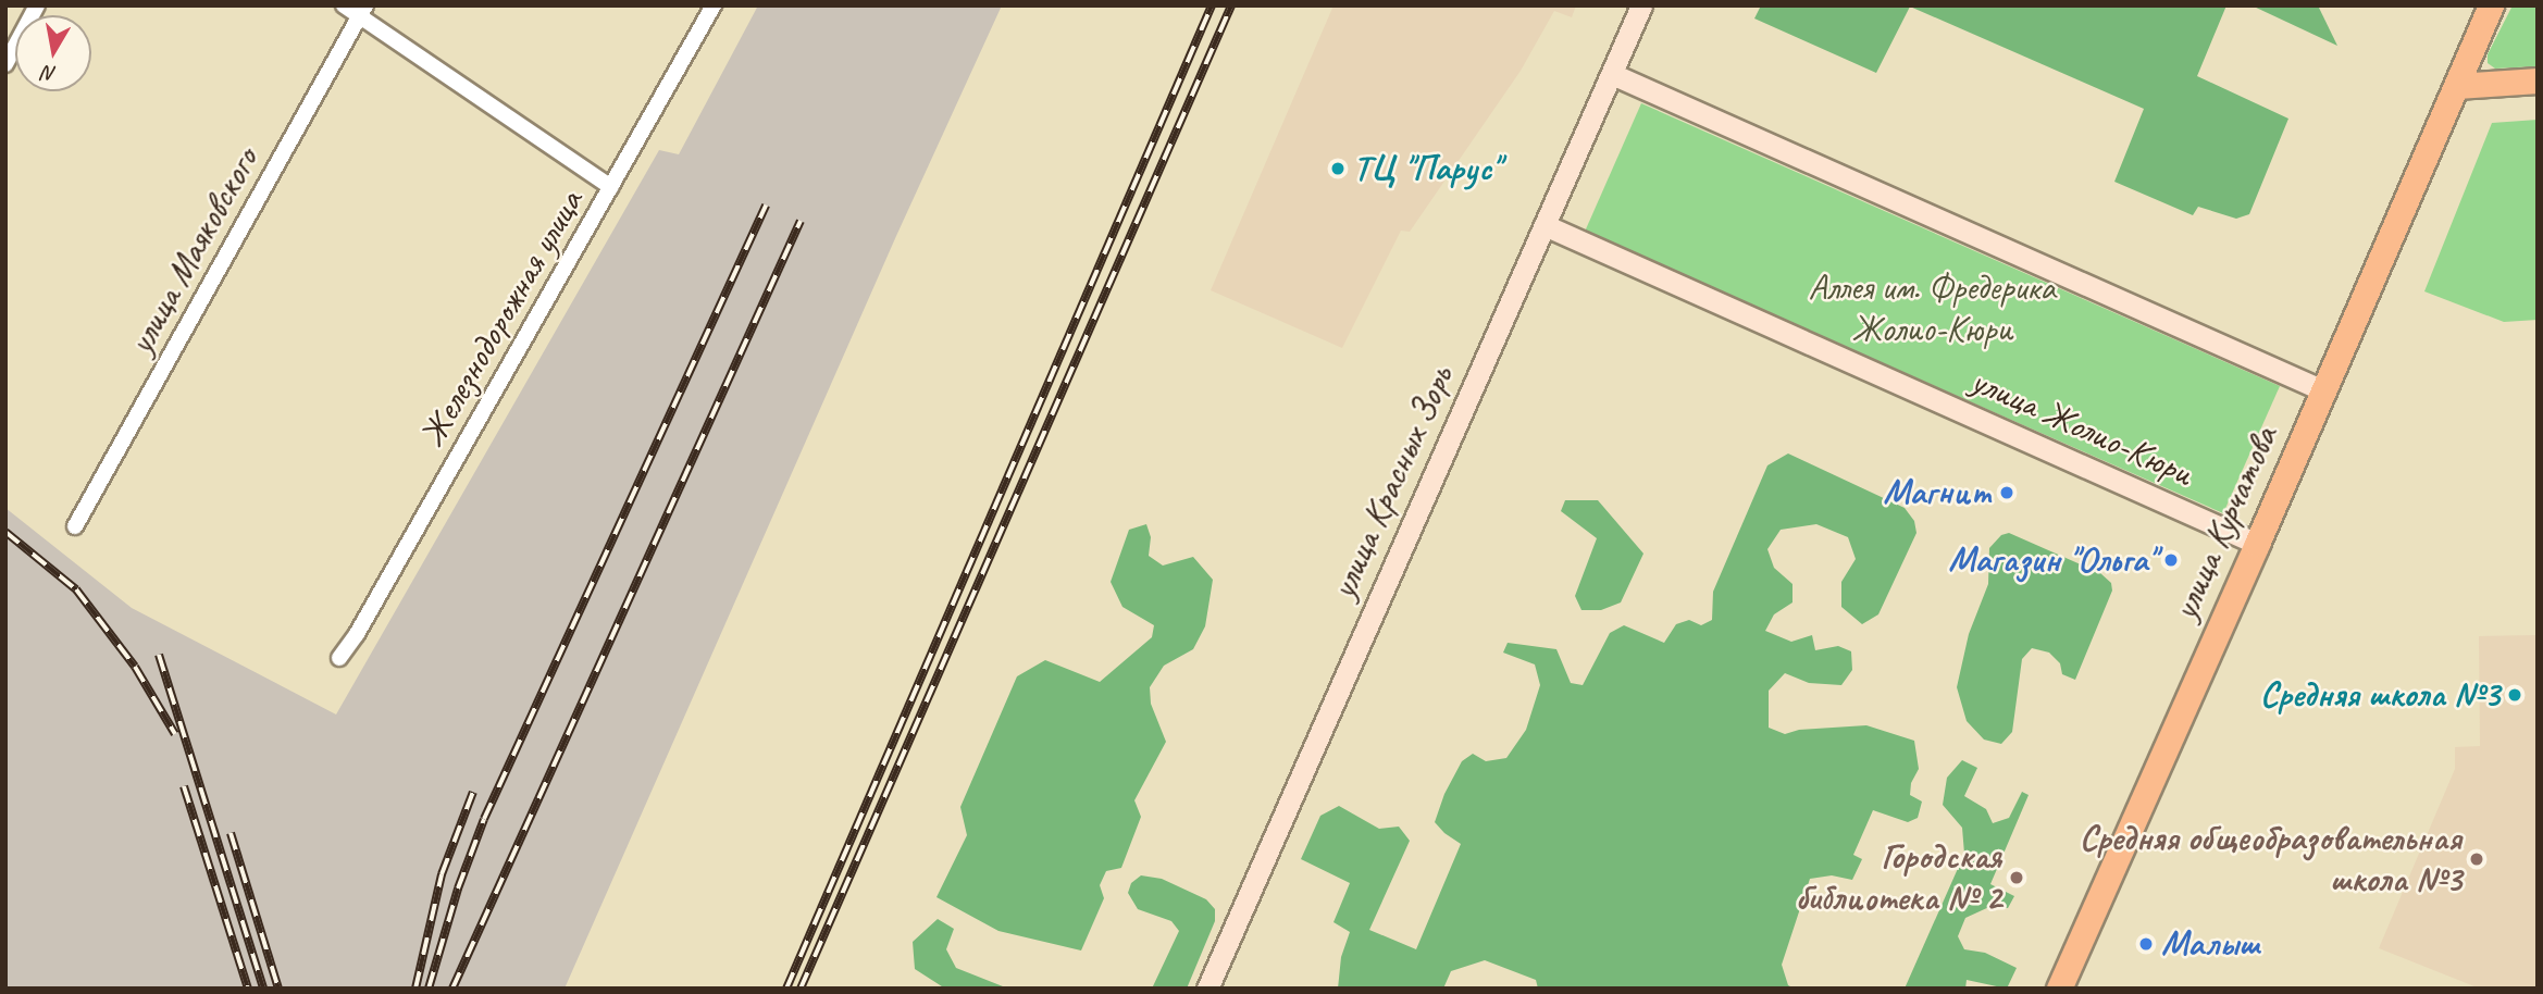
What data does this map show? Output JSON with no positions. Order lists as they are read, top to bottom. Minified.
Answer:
{"streets":{"main road":["улица Курчатова"],"street":["улица Маяковского","Железнодорожная улица","улица Жолио-Кюри","улица Красных Зорь"]},"crossings":[["улица Жолио-Кюри","улица Красных Зорь"],["улица Жолио-Кюри","улица Курчатова"]],"parks":["Аллея им. Фредерика Жолио-Кюри"],"places":["ТЦ \"Парус\"","Магнит","Магазин \"Ольга\"","Средняя школа №3","Средняя общеобразовательная школа №3","Городская библиотека № 2","Малыш"],"north":"bottom"}
